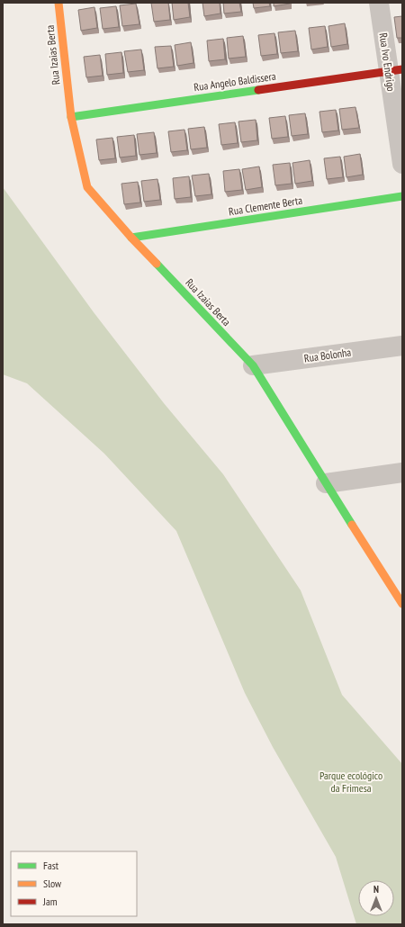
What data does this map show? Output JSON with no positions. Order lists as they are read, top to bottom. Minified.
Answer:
{"streets":{"street":["Rua Izaias Berta","Rua Ivo Endrigo","Rua Angelo Baldissera","Rua Clemente Berta","Rua Bolonha"]},"crossings":[["Rua Izaias Berta","Rua Angelo Baldissera"],["Rua Izaias Berta","Rua Clemente Berta"],["Rua Izaias Berta","Rua Bolonha"],["Rua Ivo Endrigo","Rua Angelo Baldissera"]],"parks":["Parque ecológico da Frimesa"],"legend":["Fast","Slow","Jam"],"north":"top"}
